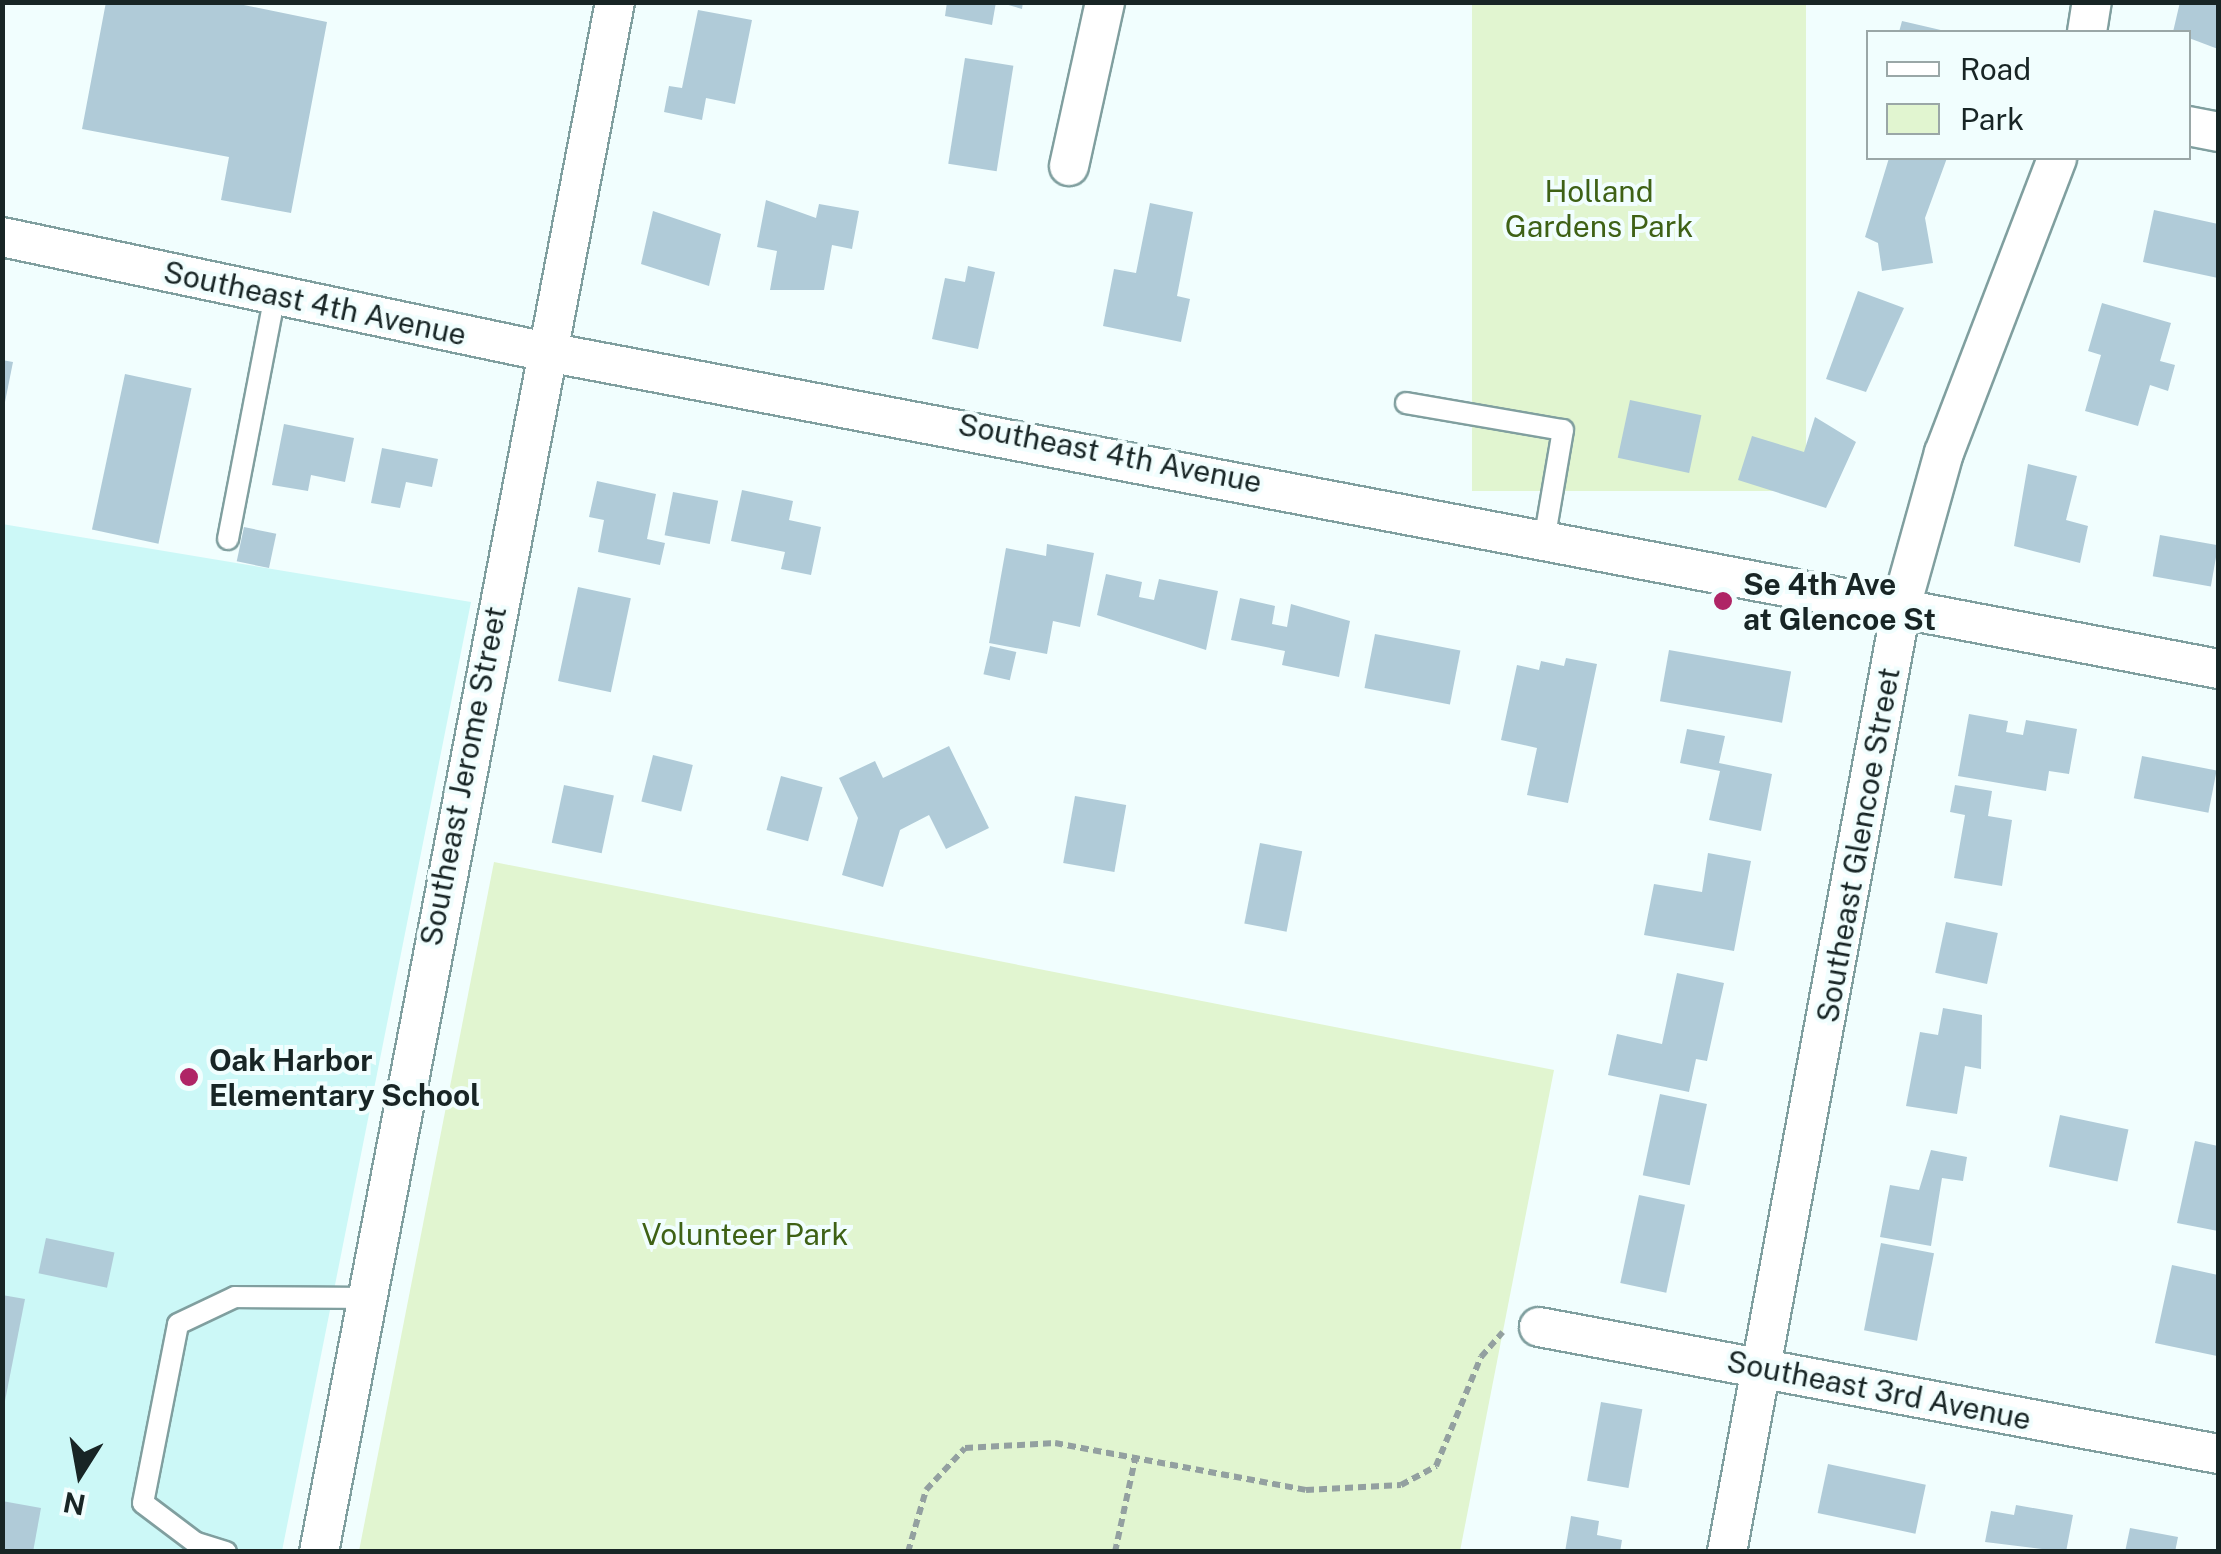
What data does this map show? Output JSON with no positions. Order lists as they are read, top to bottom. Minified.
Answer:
{"streets":{"street":["Southeast 4th Avenue","Southeast Jerome Street","Southeast Glencoe Street","Southeast 3rd Avenue"]},"crossings":[["Southeast 4th Avenue","Southeast Jerome Street"],["Southeast 4th Avenue","Southeast Glencoe Street"],["Southeast Glencoe Street","Southeast 3rd Avenue"]],"parks":["Holland Gardens Park","Volunteer Park"],"places":["Se 4th Ave at Glencoe St","Oak Harbor Elementary School"],"legend":["Road","Park"],"north":"bottom"}
